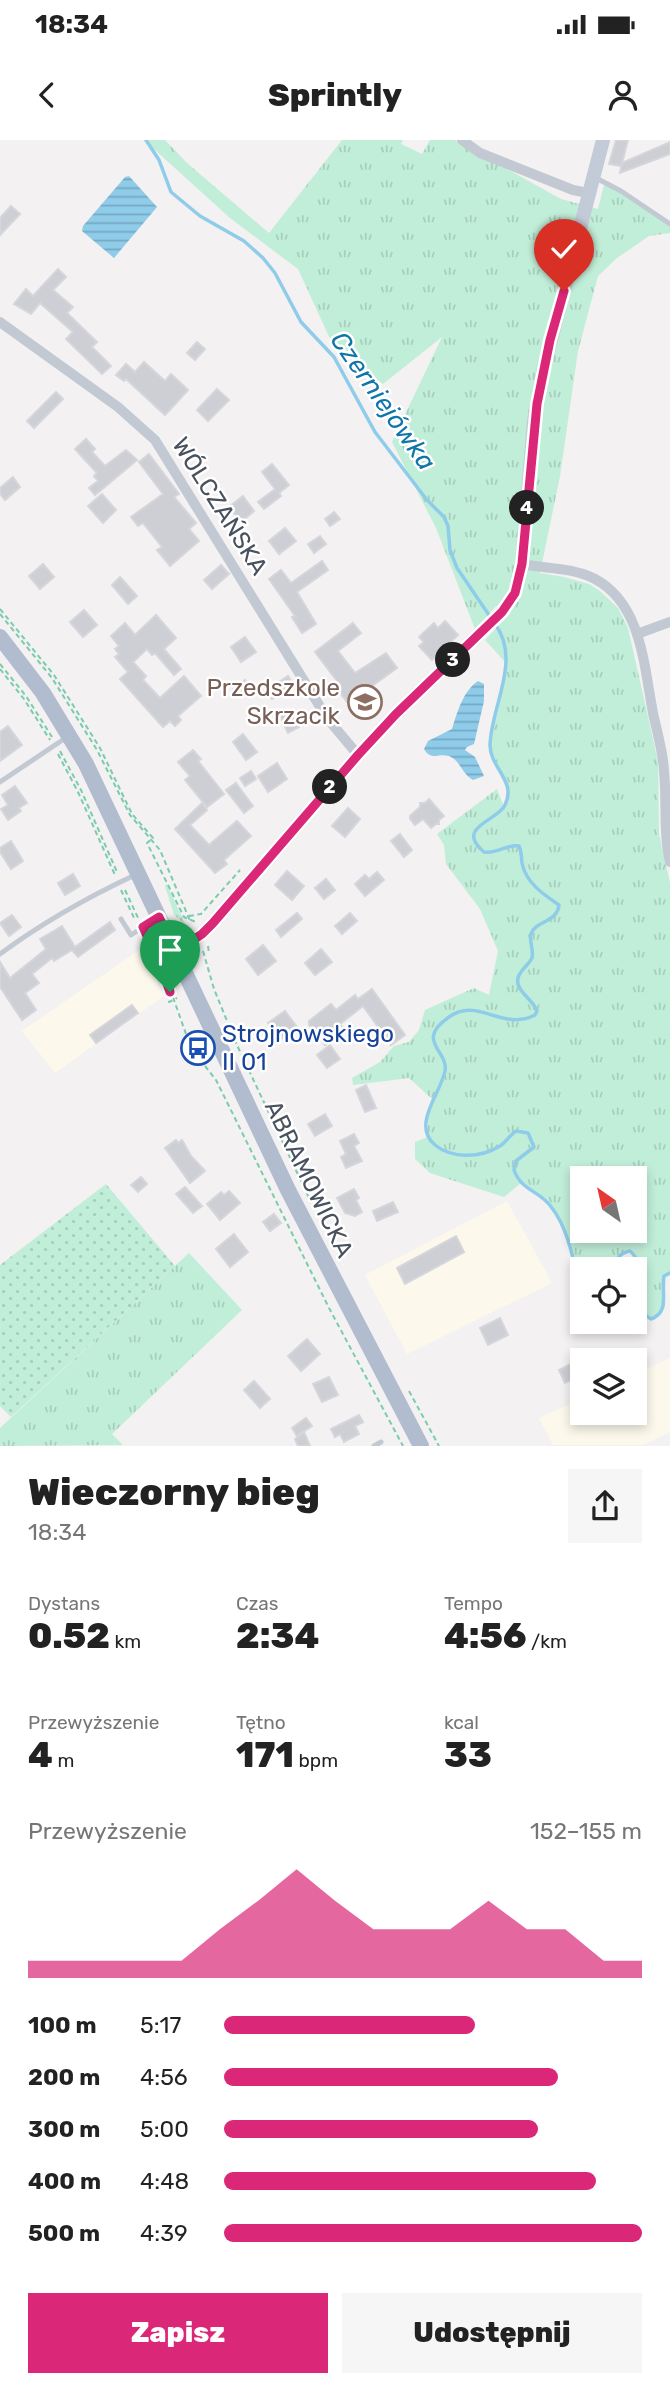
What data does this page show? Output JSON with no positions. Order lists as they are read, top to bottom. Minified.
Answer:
{"streets":{"main road":["ABRAMOWICKA"],"street":["WÓLCZAŃSKA"]},"water":["Czerniejówka"],"places":{"school or university":["Przedszkole Skrzacik"],"bus stop":["Strojnowskiego II 01"]},"north":"top left","page":{"status":"18:34","header":"Sprintly","pins":["4","3","2"],"heading":["Wieczorny bieg","18:34"],"stats":[["Dystans","0.52 km"],["Czas","2:34"],["Tempo","4:56 /km"],["Przewyższenie","4 m"],["Tętno","171 bpm"],["kcal","33"]],"chart":["Przewyższenie","152–155 m"],"list":[{"name":"100 m","note":"5:17"},{"name":"200 m","note":"4:56"},{"name":"300 m","note":"5:00"},{"name":"400 m","note":"4:48"},{"name":"500 m","note":"4:39"}],"buttons":["Zapisz","Udostępnij"]}}
